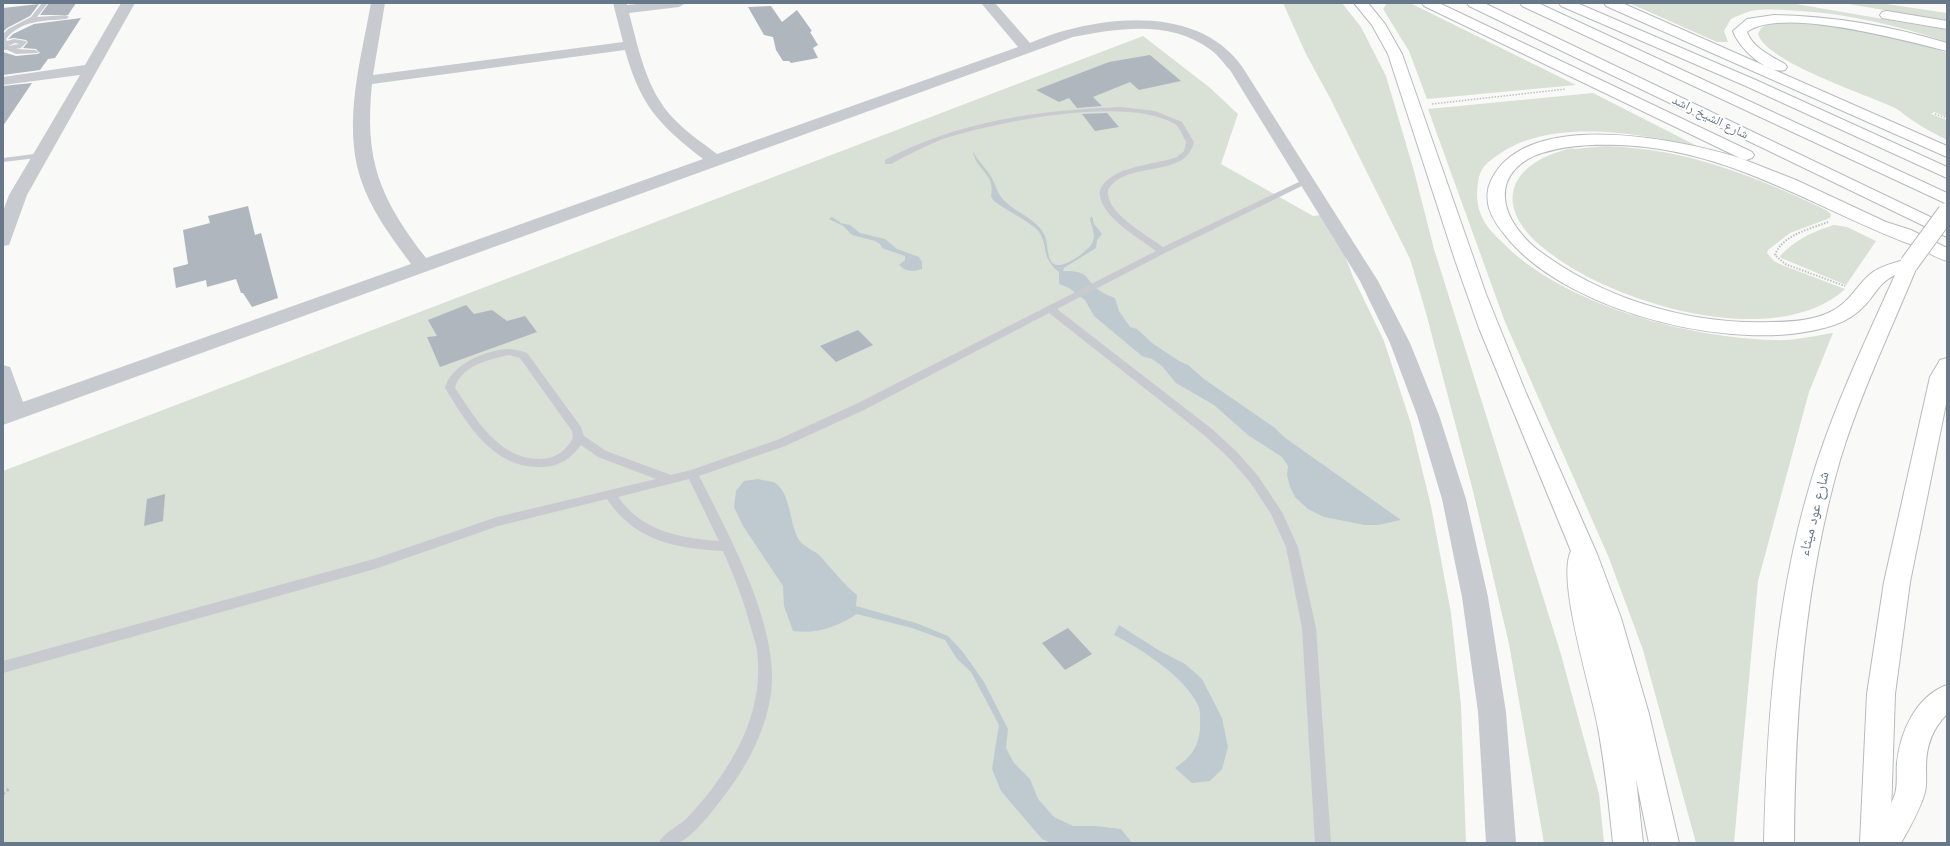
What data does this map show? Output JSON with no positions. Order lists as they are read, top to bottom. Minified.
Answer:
{"streets":{"highway":["شارع الشيخ راشد","شارع عود ميثاء"]}}
